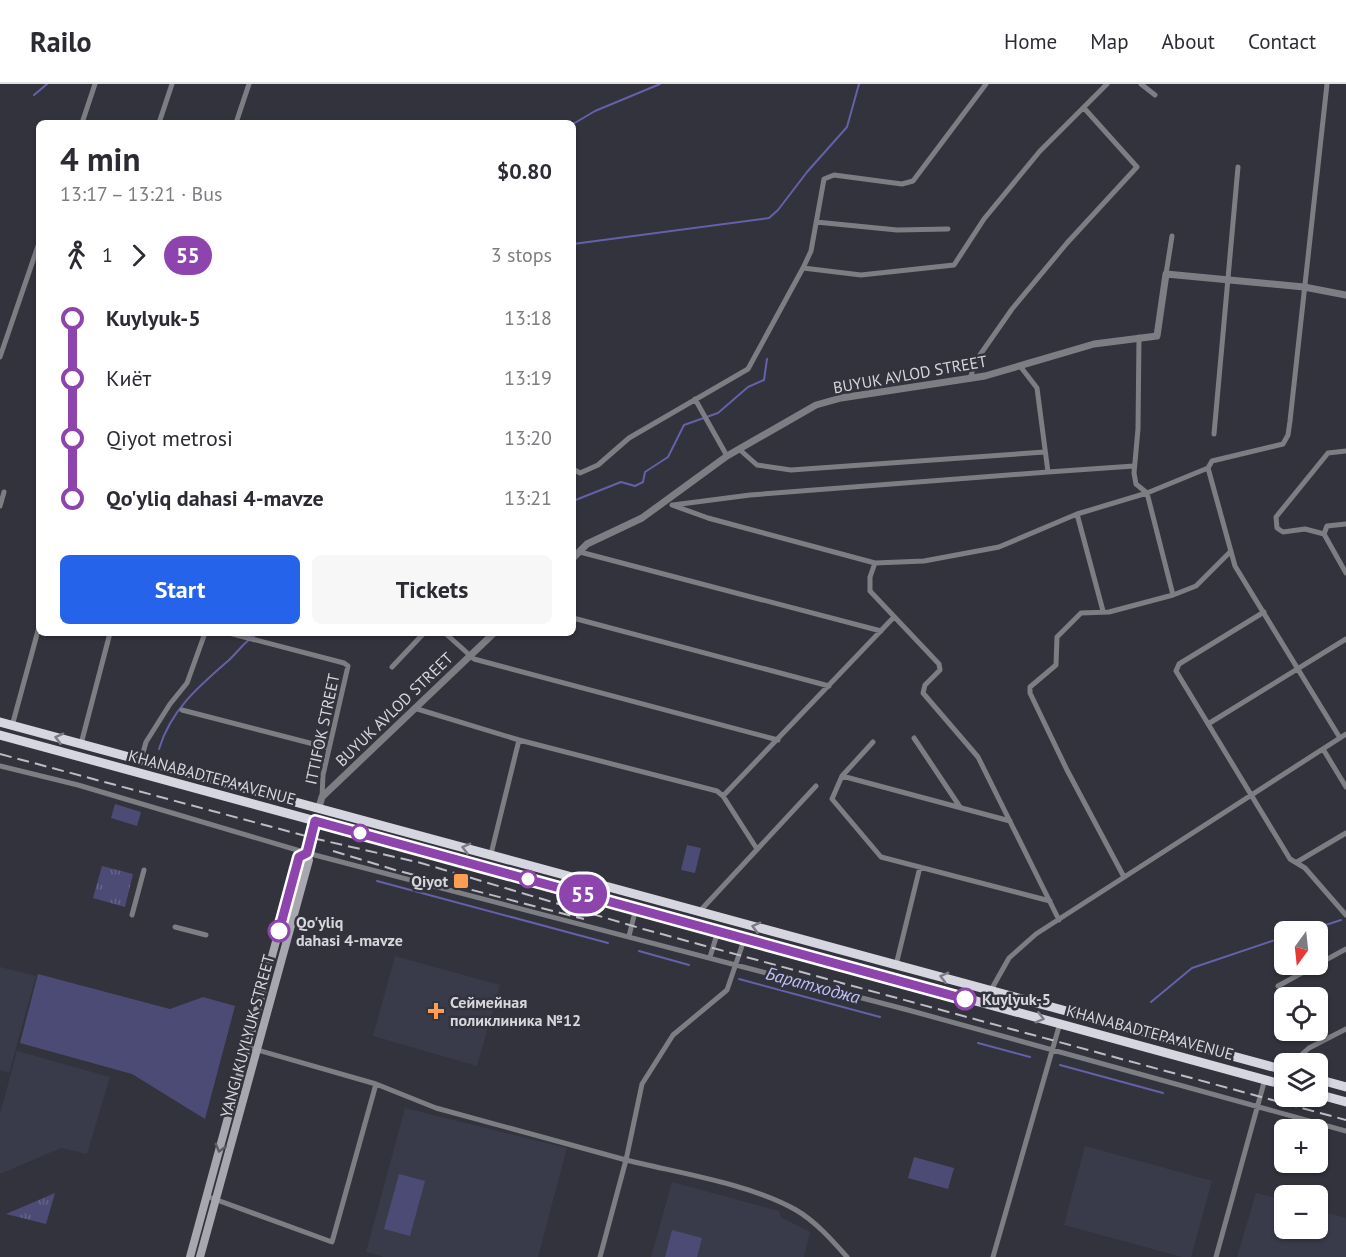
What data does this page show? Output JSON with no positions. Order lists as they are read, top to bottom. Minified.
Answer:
{"streets":{"highway":["KHANABADTEPA AVENUE"],"main road":["YANGI KUYLYUK STREET"],"street":["BUYUK AVLOD STREET","ITTIFOK STREET"]},"crossings":[["BUYUK AVLOD STREET","ITTIFOK STREET"],["KHANABADTEPA AVENUE","YANGI KUYLYUK STREET"]],"water":["Баратходжа"],"places":{"transit":["Qiyot"],"other":["Qo'yliq dahasi 4-mavze","Kuylyuk-5"],"health":["Сеймейная поликлиника №12"]},"lines":["bus line 55"],"north":"bottom","page":{"header":"Railo","nav":["Home","Map","About","Contact"],"on_map":"55","heading":["4 min","13:17 – 13:21 · Bus","$0.80"],"legs":["1","55","3 stops"],"list":[{"name":"Kuylyuk-5","value":"13:18"},{"name":"Киёт","value":"13:19"},{"name":"Qiyot metrosi","value":"13:20"},{"name":"Qo'yliq dahasi 4-mavze","value":"13:21"}],"buttons":["Start","Tickets"],"map_buttons":["+","−"]}}
